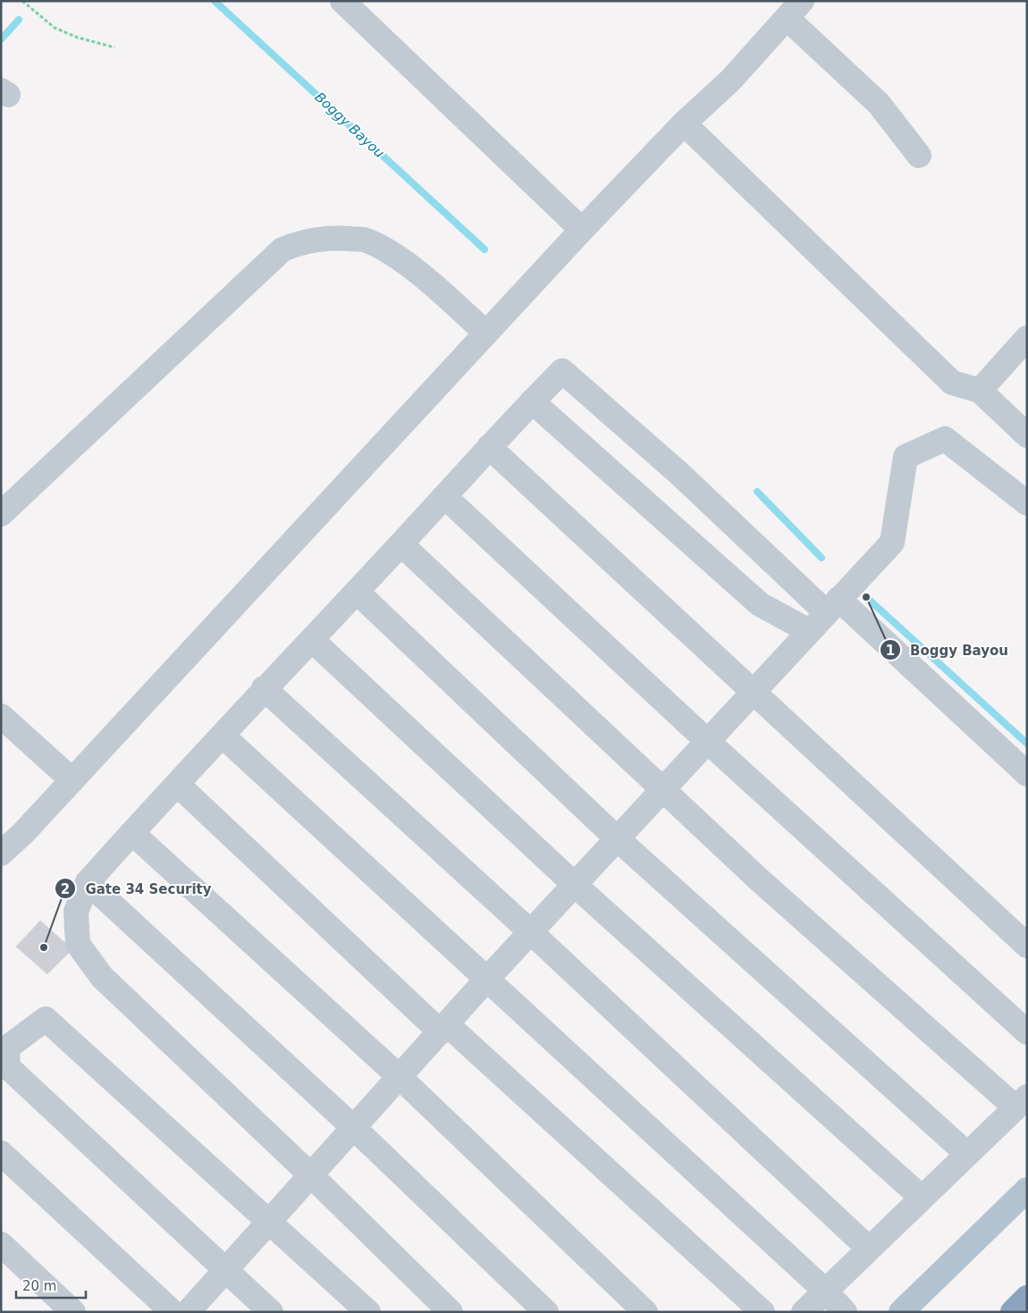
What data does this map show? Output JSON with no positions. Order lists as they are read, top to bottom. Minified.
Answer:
{"water":["Boggy Bayou"],"places":["Boggy Bayou","Gate 34 Security"],"scale_bar":"20 m"}
